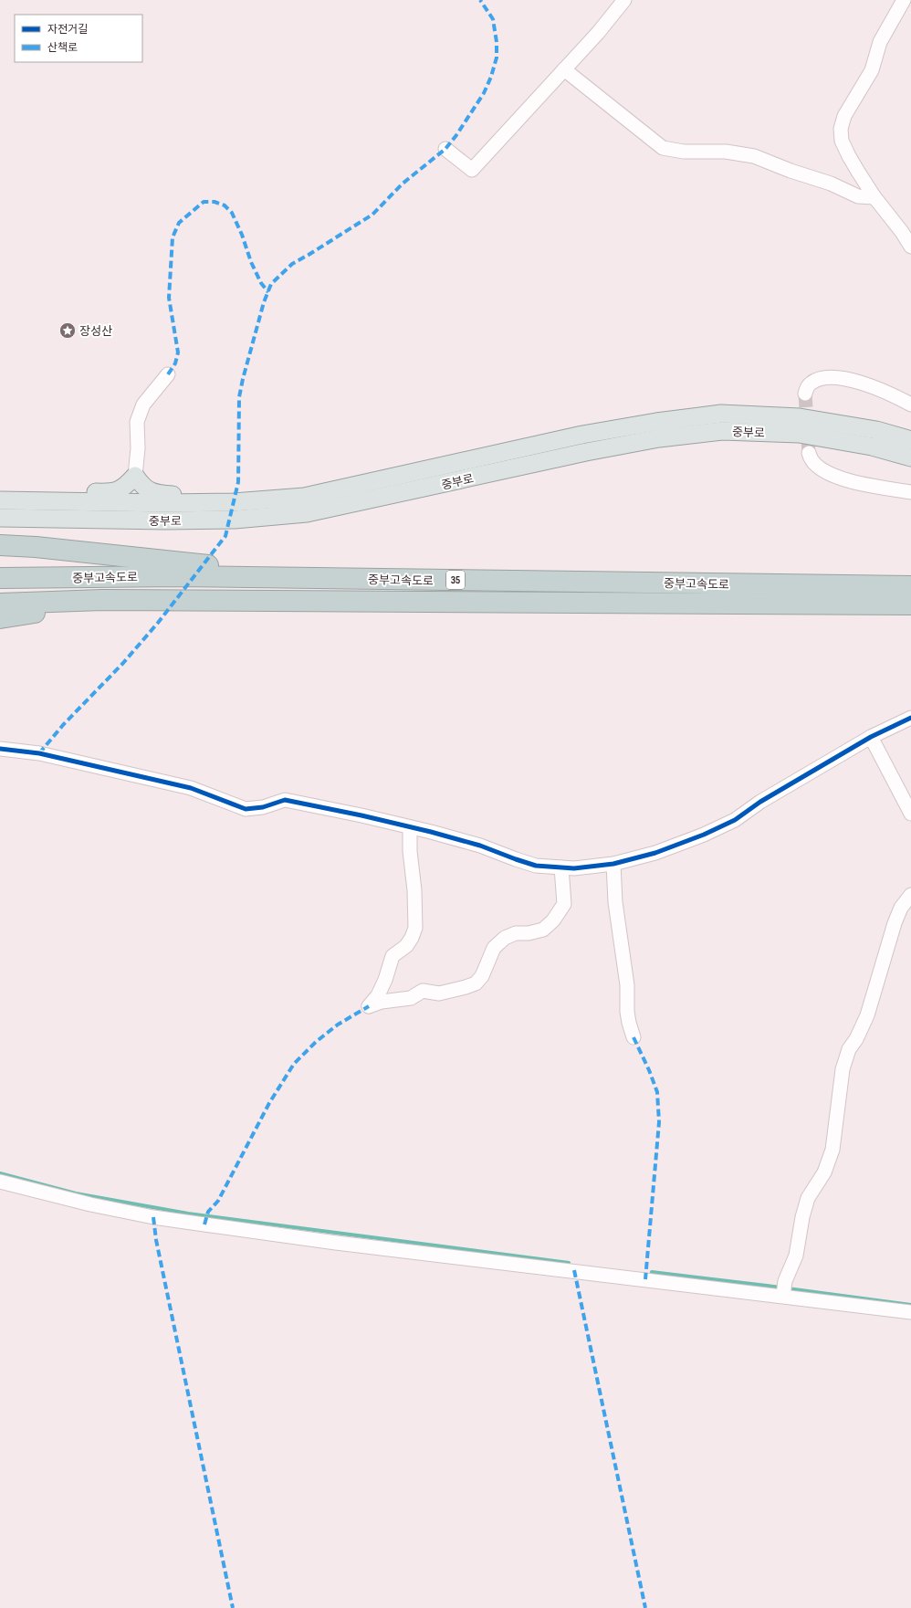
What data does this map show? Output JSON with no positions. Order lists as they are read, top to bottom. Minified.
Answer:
{"streets":{"highway":["중부고속도로","35"],"main road":["중부로"]},"places":{"place":["장성산"]},"legend":["자전거길","산책로"]}
